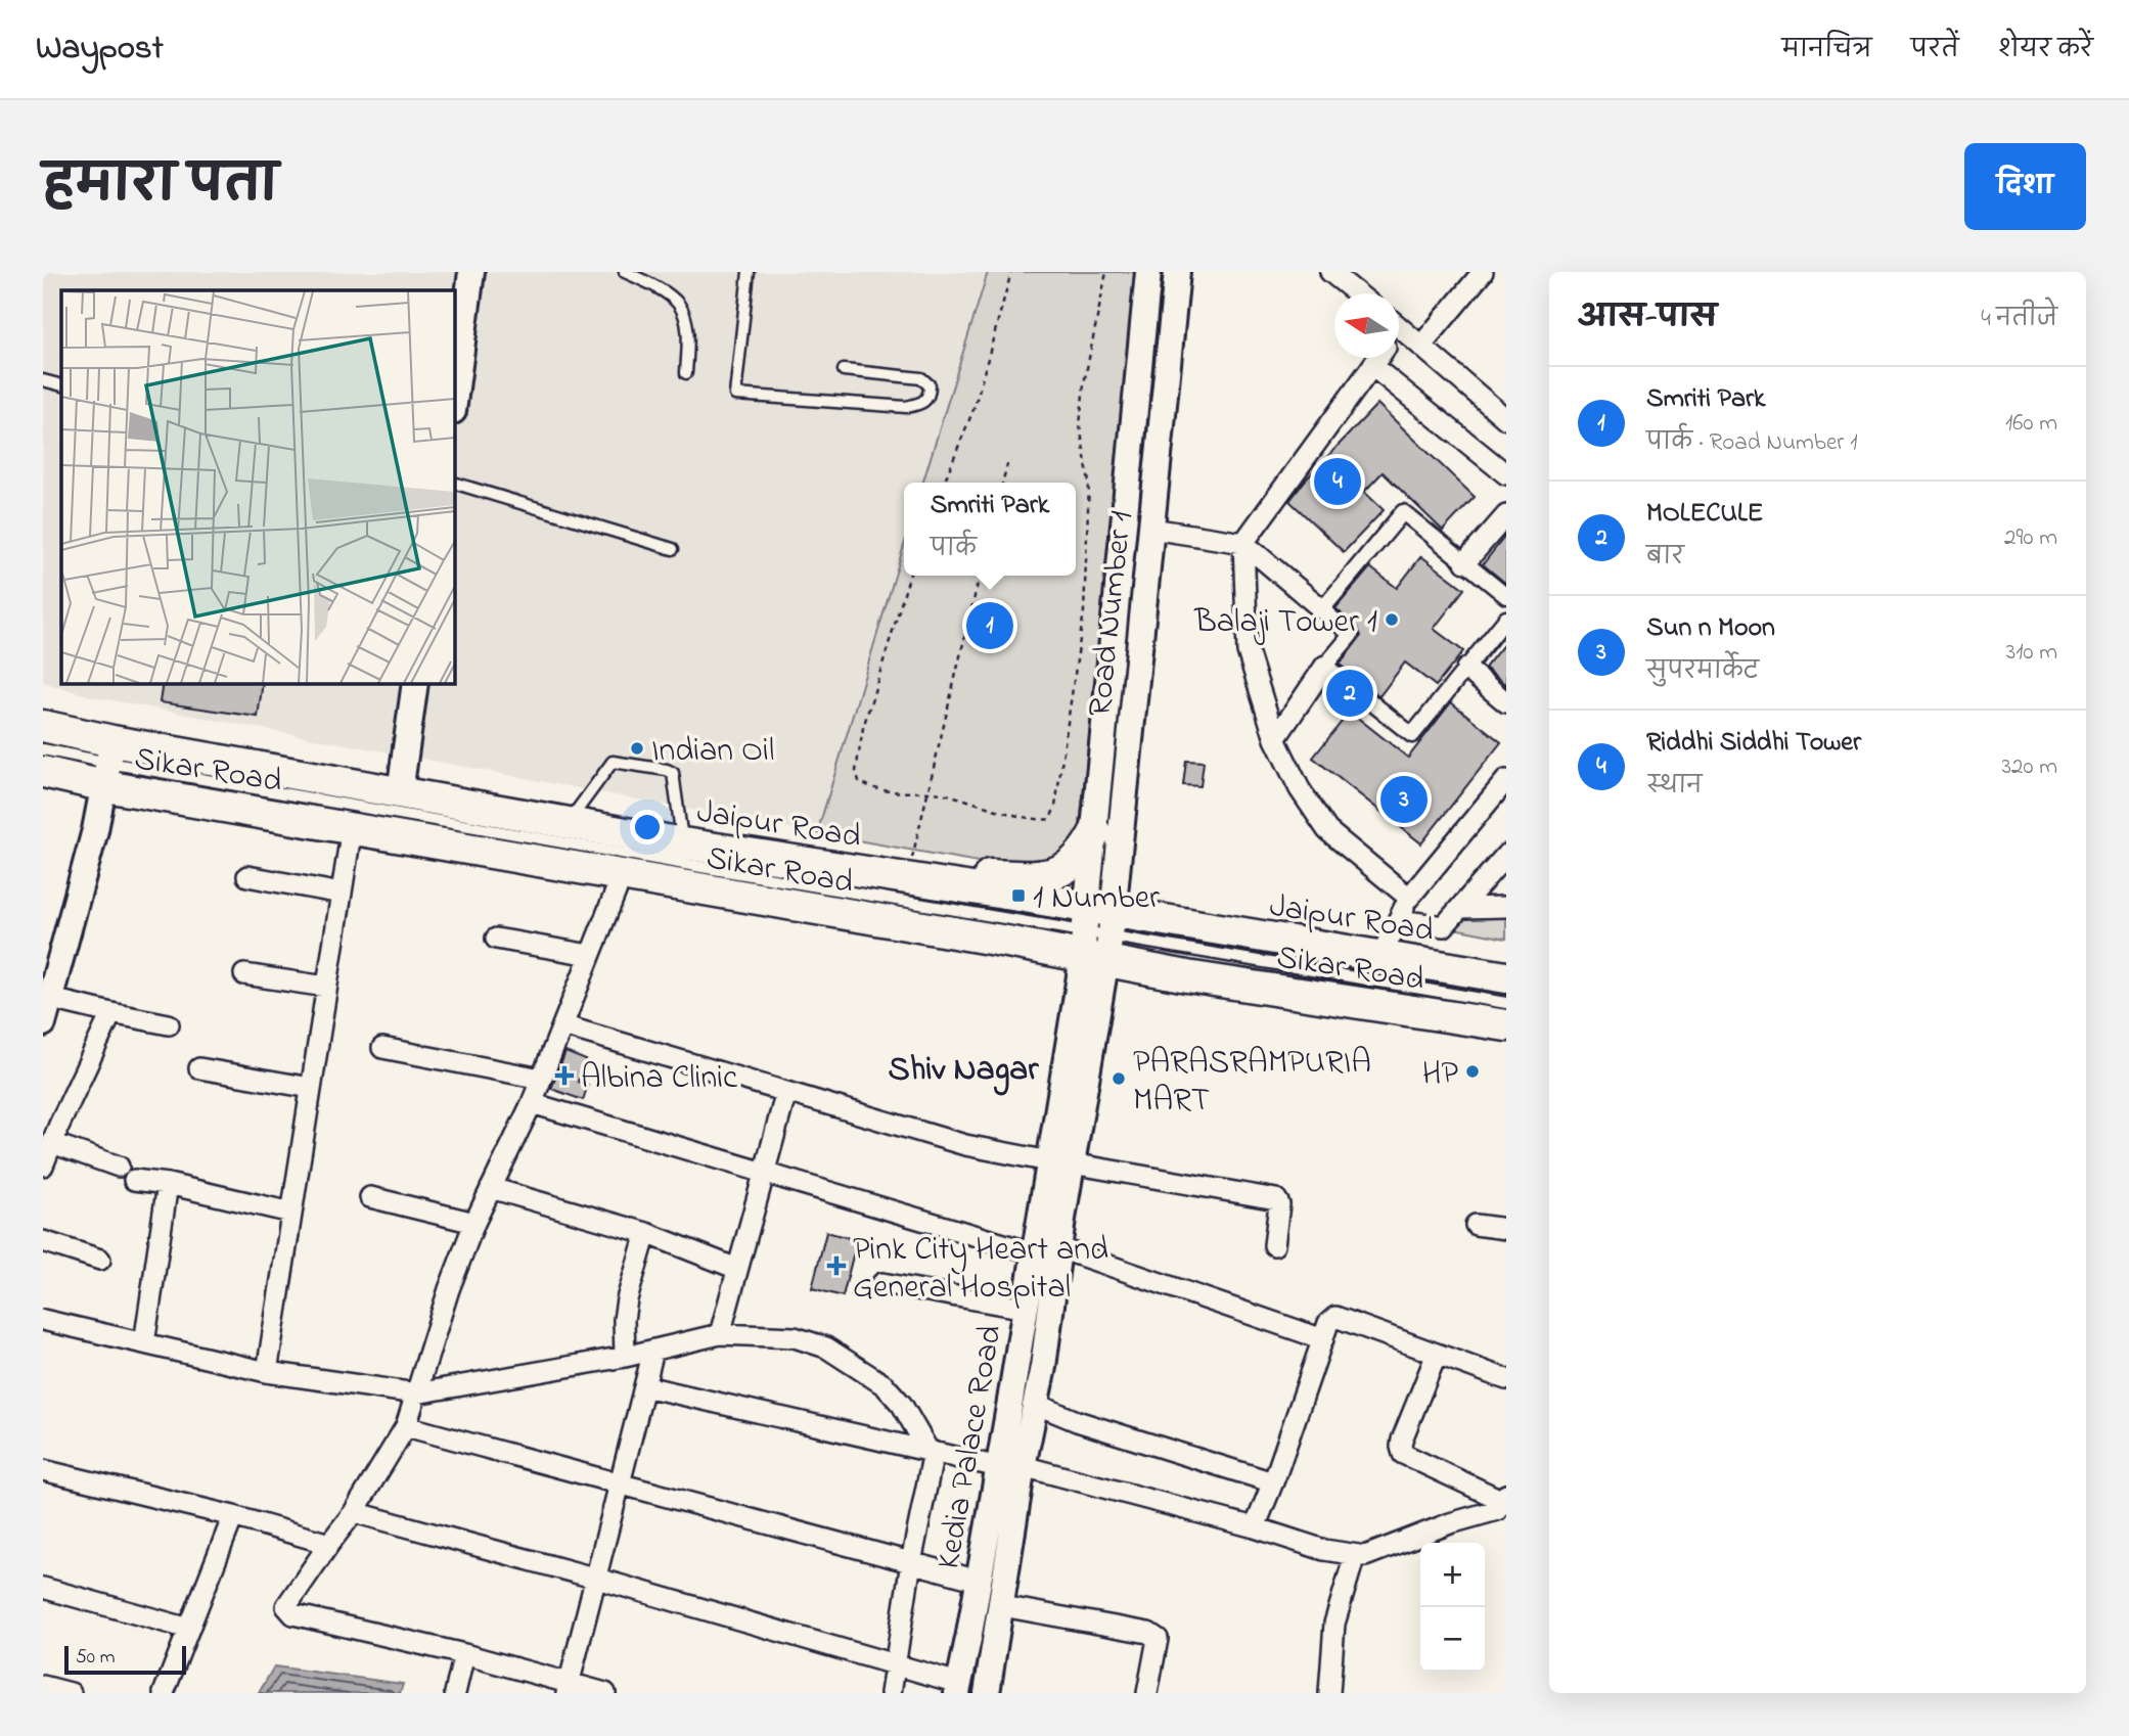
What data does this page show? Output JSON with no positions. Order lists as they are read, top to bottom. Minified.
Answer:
{"streets":{"main road":["Sikar Road","Jaipur Road"],"street":["Road Number 1","Kedia Palace Road"]},"crossings":[["Road Number 1","Sikar Road"],["Road Number 1","Jaipur Road"],["Road Number 1","Kedia Palace Road"],["Sikar Road","Jaipur Road"],["Sikar Road","Kedia Palace Road"],["Jaipur Road","Kedia Palace Road"]],"districts":["Shiv Nagar"],"places":{"other":["Balaji Tower 1","Indian Oil","HP","PARASRAMPURIA MART"],"transit":["1 Number"],"health":["Albina Clinic","Pink City Heart and General Hospital"]},"scale_bar":"50 m","north":"left","page":{"header":"Waypost","nav":["मानचित्र","परतें","शेयर करें"],"title":"हमारा पता","buttons":"दिशा","heading":["आस-पास","4 नतीजे"],"list":[{"mark":"1","name":"Smriti Park","note":"पार्क · Road Number 1","value":"160 m"},{"mark":"2","name":"MOLECULE","note":"बार","value":"290 m"},{"mark":"3","name":"Sun n Moon","note":"सुपरमार्केट","value":"310 m"},{"mark":"4","name":"Riddhi Siddhi Tower","note":"स्थान","value":"320 m"}],"pins":["4","1","2","3"],"popup":["Smriti Park","पार्क"],"map_buttons":["+","−"],"scale":"50 m"}}
